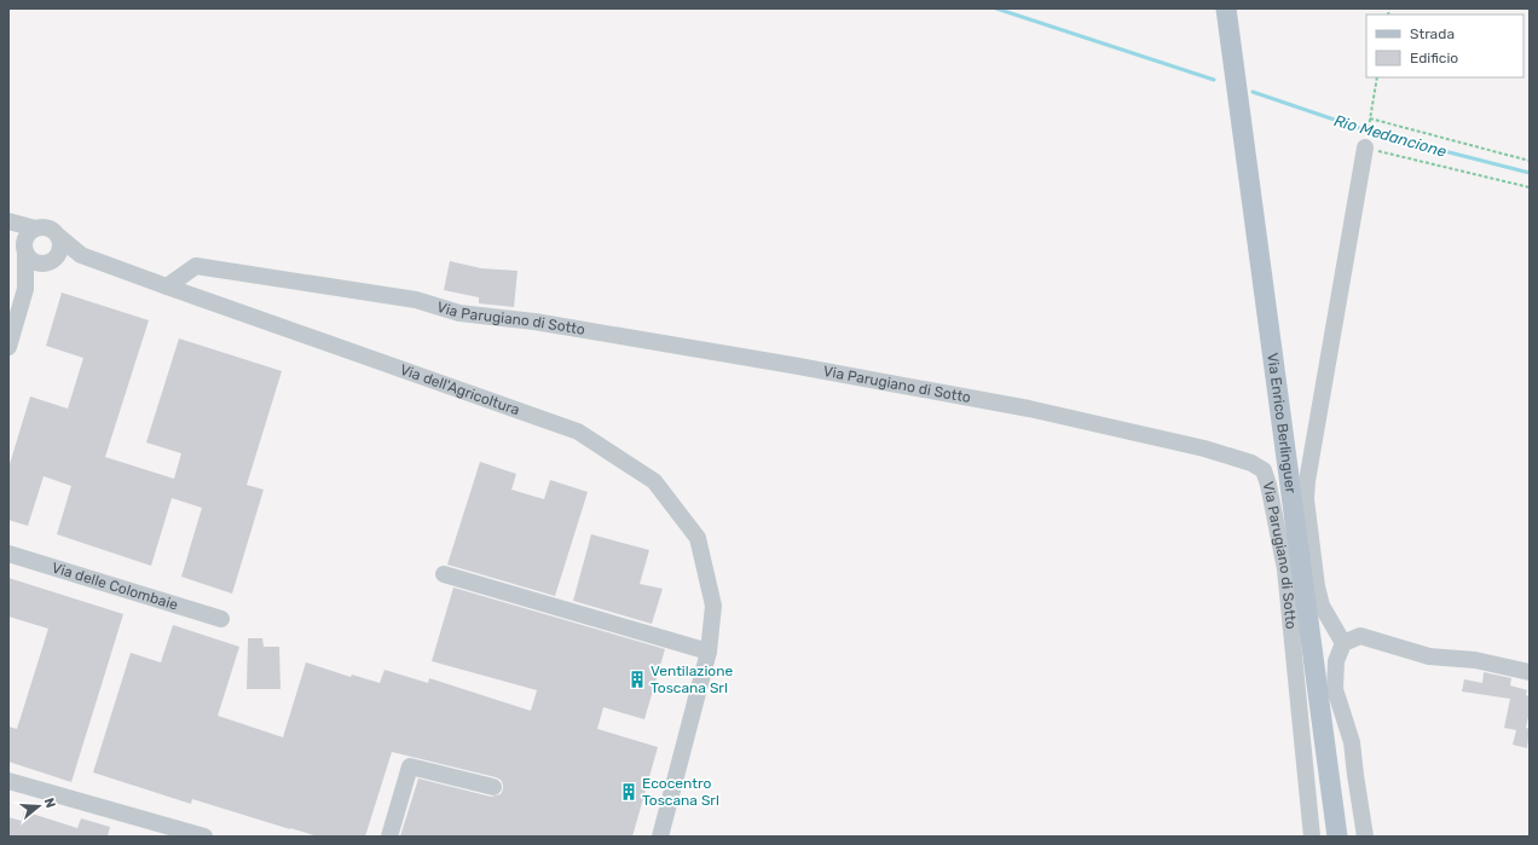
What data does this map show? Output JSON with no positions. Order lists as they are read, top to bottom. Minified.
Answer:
{"streets":{"main road":["Via Enrico Berlinguer"],"street":["Via Parugiano di Sotto","Via dell'Agricoltura","Via delle Colombaie"]},"crossings":[["Via Parugiano di Sotto","Via dell'Agricoltura"]],"water":["Rio Medancione"],"places":{"building":["Ventilazione Toscana Srl","Ecocentro Toscana Srl"]},"legend":["Strada","Edificio"],"north":"right"}
